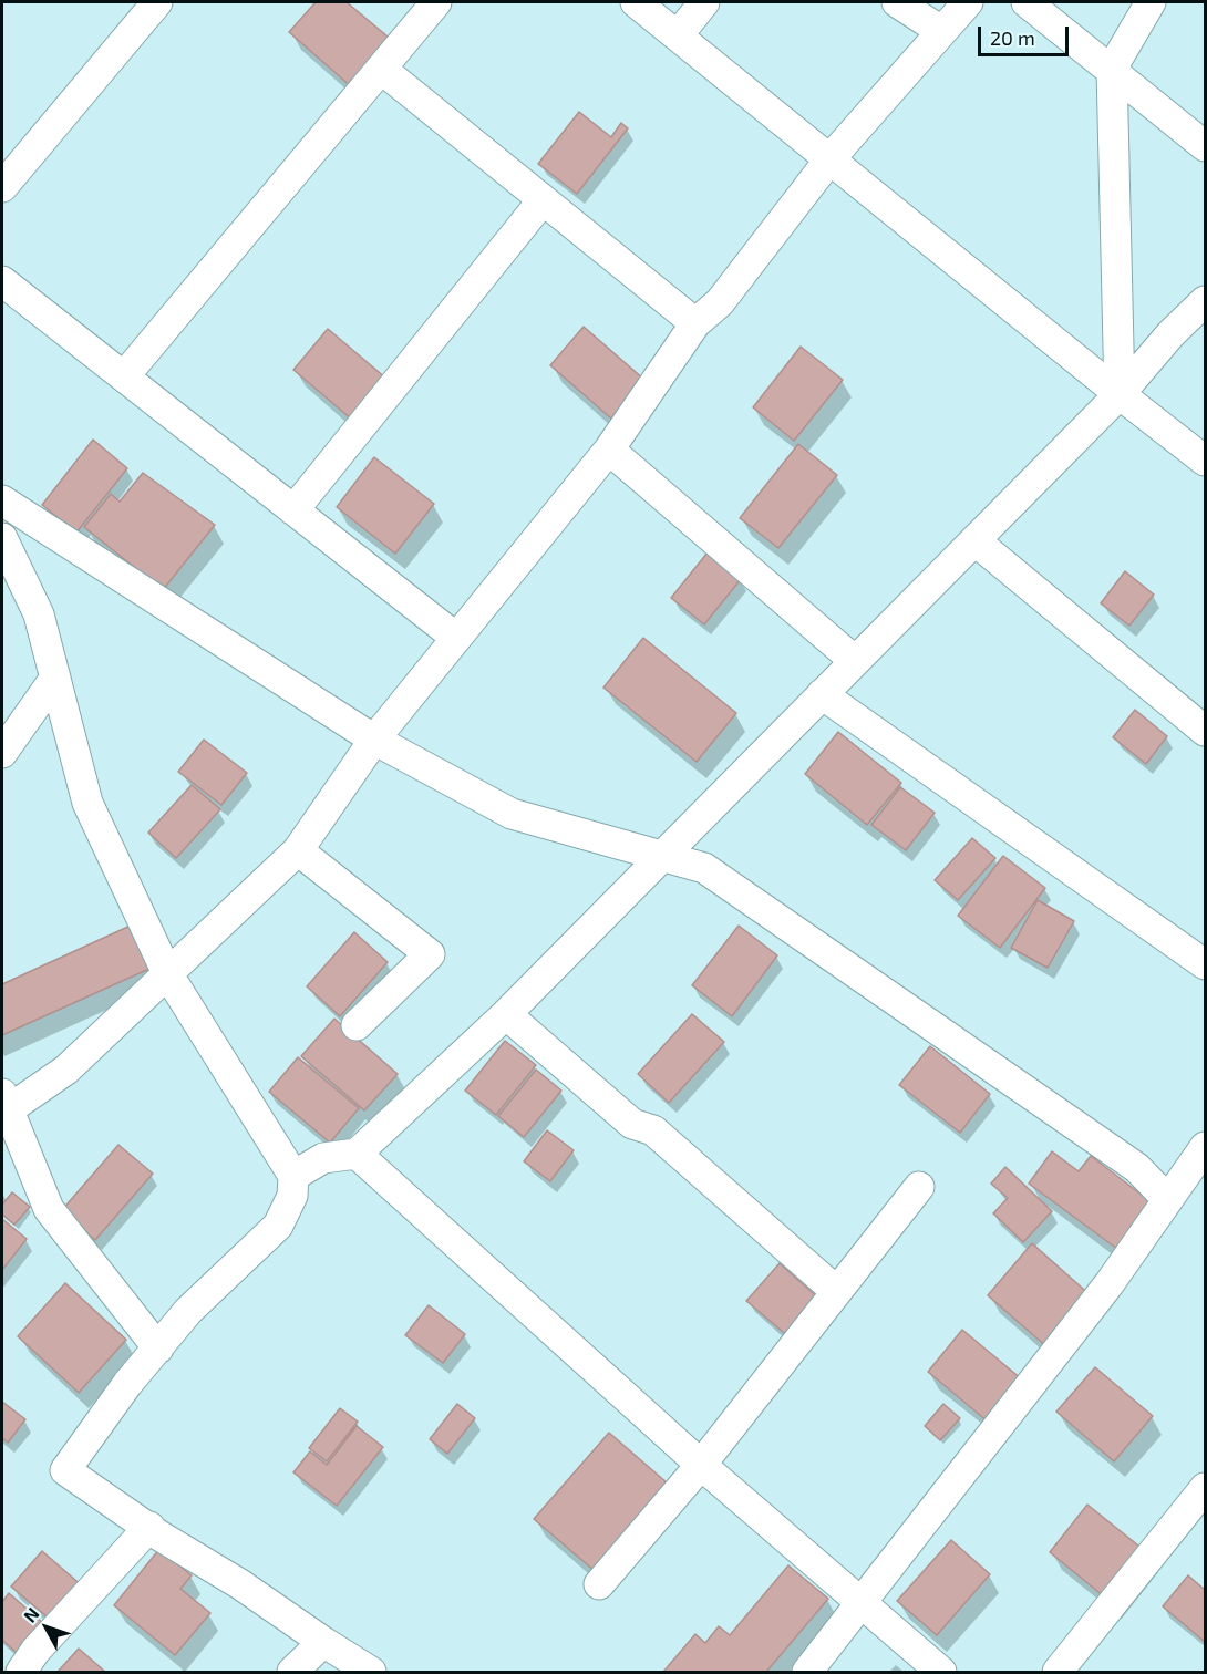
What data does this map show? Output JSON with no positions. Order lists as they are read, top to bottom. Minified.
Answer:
{"scale_bar":"20 m","north":"top left"}
